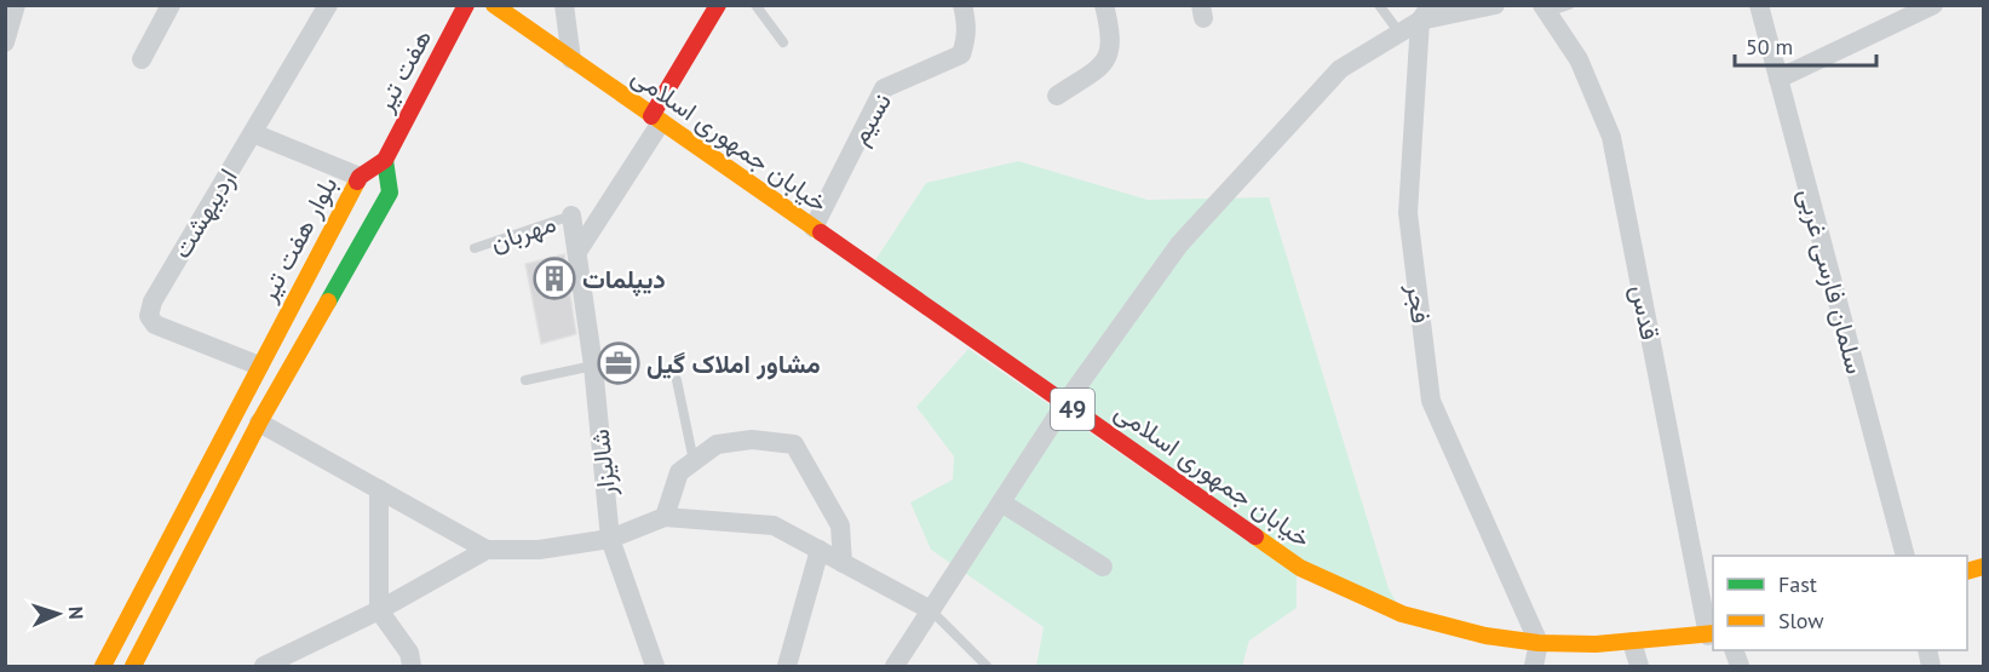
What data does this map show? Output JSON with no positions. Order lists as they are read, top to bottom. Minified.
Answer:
{"streets":{"street":["هفت تیر","نسیم","خیابان جمهوری اسلامی","اردیبهشت","بلوار هفت تیر","سلمان فارسی غربی","فجر","قدس","49","شالیزار"],"lane":["مهربان"]},"crossings":[["هفت تیر","بلوار هفت تیر"],["نسیم","خیابان جمهوری اسلامی"],["خیابان جمهوری اسلامی","فجر"],["خیابان جمهوری اسلامی","قدس"],["اردیبهشت","بلوار هفت تیر"],["مهربان","شالیزار"]],"places":{"building":["دیپلمات"],"office":["مشاور املاک گیل"]},"legend":["Fast","Slow"],"scale_bar":"50 m","north":"right"}
